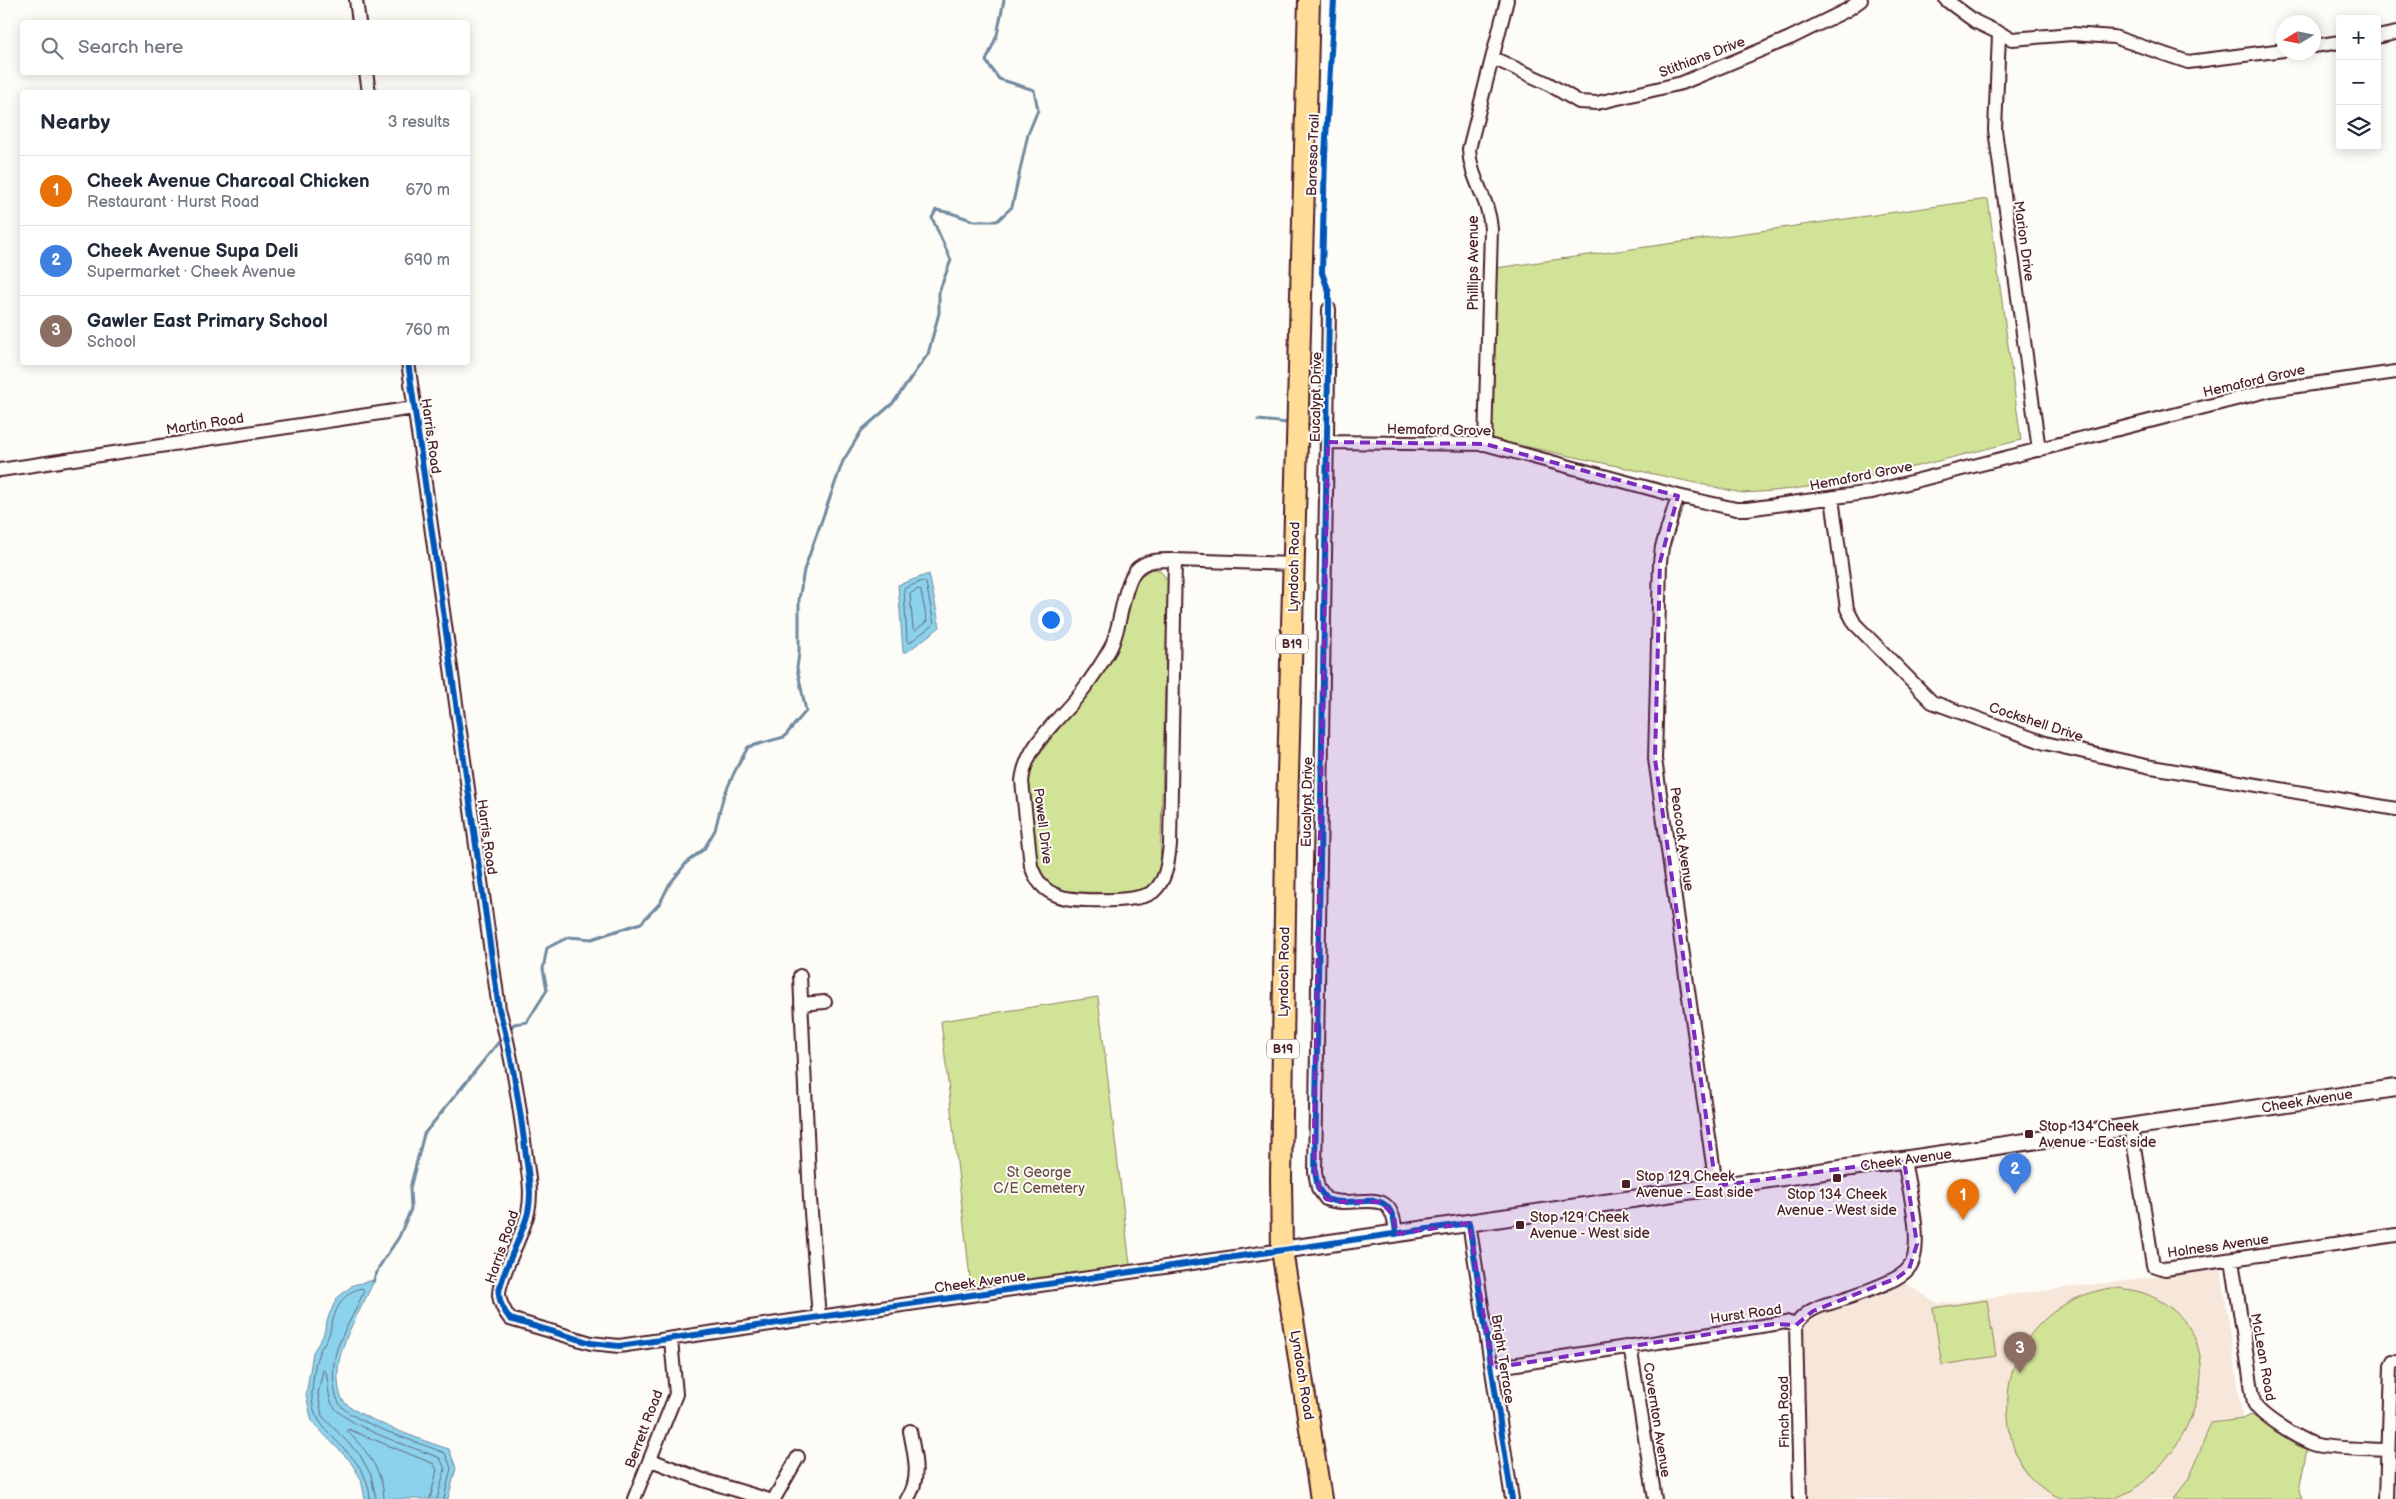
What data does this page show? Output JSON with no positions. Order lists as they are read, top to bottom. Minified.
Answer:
{"streets":{"main road":["Lyndoch Road","B19"],"street":["Stithians Drive","Marion Drive","Phillips Avenue","Hemaford Grove","Eucalypt Drive","Martin Road","Harris Road","Cockshell Drive","Powell Drive","Peacock Avenue","Cheek Avenue","Holness Avenue","Hurst Road","McLean Road","Bright Terrace","Finch Road","Covernton Avenue","Berrett Road"],"cycle path":["Barossa Trail"]},"crossings":[["Stithians Drive","Phillips Avenue"],["Marion Drive","Hemaford Grove"],["Phillips Avenue","Hemaford Grove"],["Hemaford Grove","Eucalypt Drive"],["Hemaford Grove","Cockshell Drive"],["Hemaford Grove","Peacock Avenue"],["Eucalypt Drive","Cheek Avenue"],["Martin Road","Harris Road"],["Harris Road","Cheek Avenue"],["Lyndoch Road","Powell Drive"],["Lyndoch Road","Cheek Avenue"],["Peacock Avenue","Cheek Avenue"],["Cheek Avenue","Holness Avenue"],["Cheek Avenue","Hurst Road"],["Cheek Avenue","Bright Terrace"],["Cheek Avenue","Berrett Road"],["Holness Avenue","McLean Road"],["Hurst Road","Bright Terrace"],["Hurst Road","Finch Road"],["Hurst Road","Covernton Avenue"]],"parks":["St George C/E Cemetery"],"places":{"transit":["Stop 134 Cheek Avenue - East side","Stop 134 Cheek Avenue - West side","Stop 129 Cheek Avenue - East side","Stop 129 Cheek Avenue - West side"]},"north":"left","page":{"map_buttons":["+","−"],"search":"Search here","heading":["Nearby","3 results"],"list":[{"mark":"1","name":"Cheek Avenue Charcoal Chicken","note":"Restaurant · Hurst Road","value":"670 m"},{"mark":"2","name":"Cheek Avenue Supa Deli","note":"Supermarket · Cheek Avenue","value":"690 m"},{"mark":"3","name":"Gawler East Primary School","note":"School","value":"760 m"}],"pins":["2","1","3"]}}
